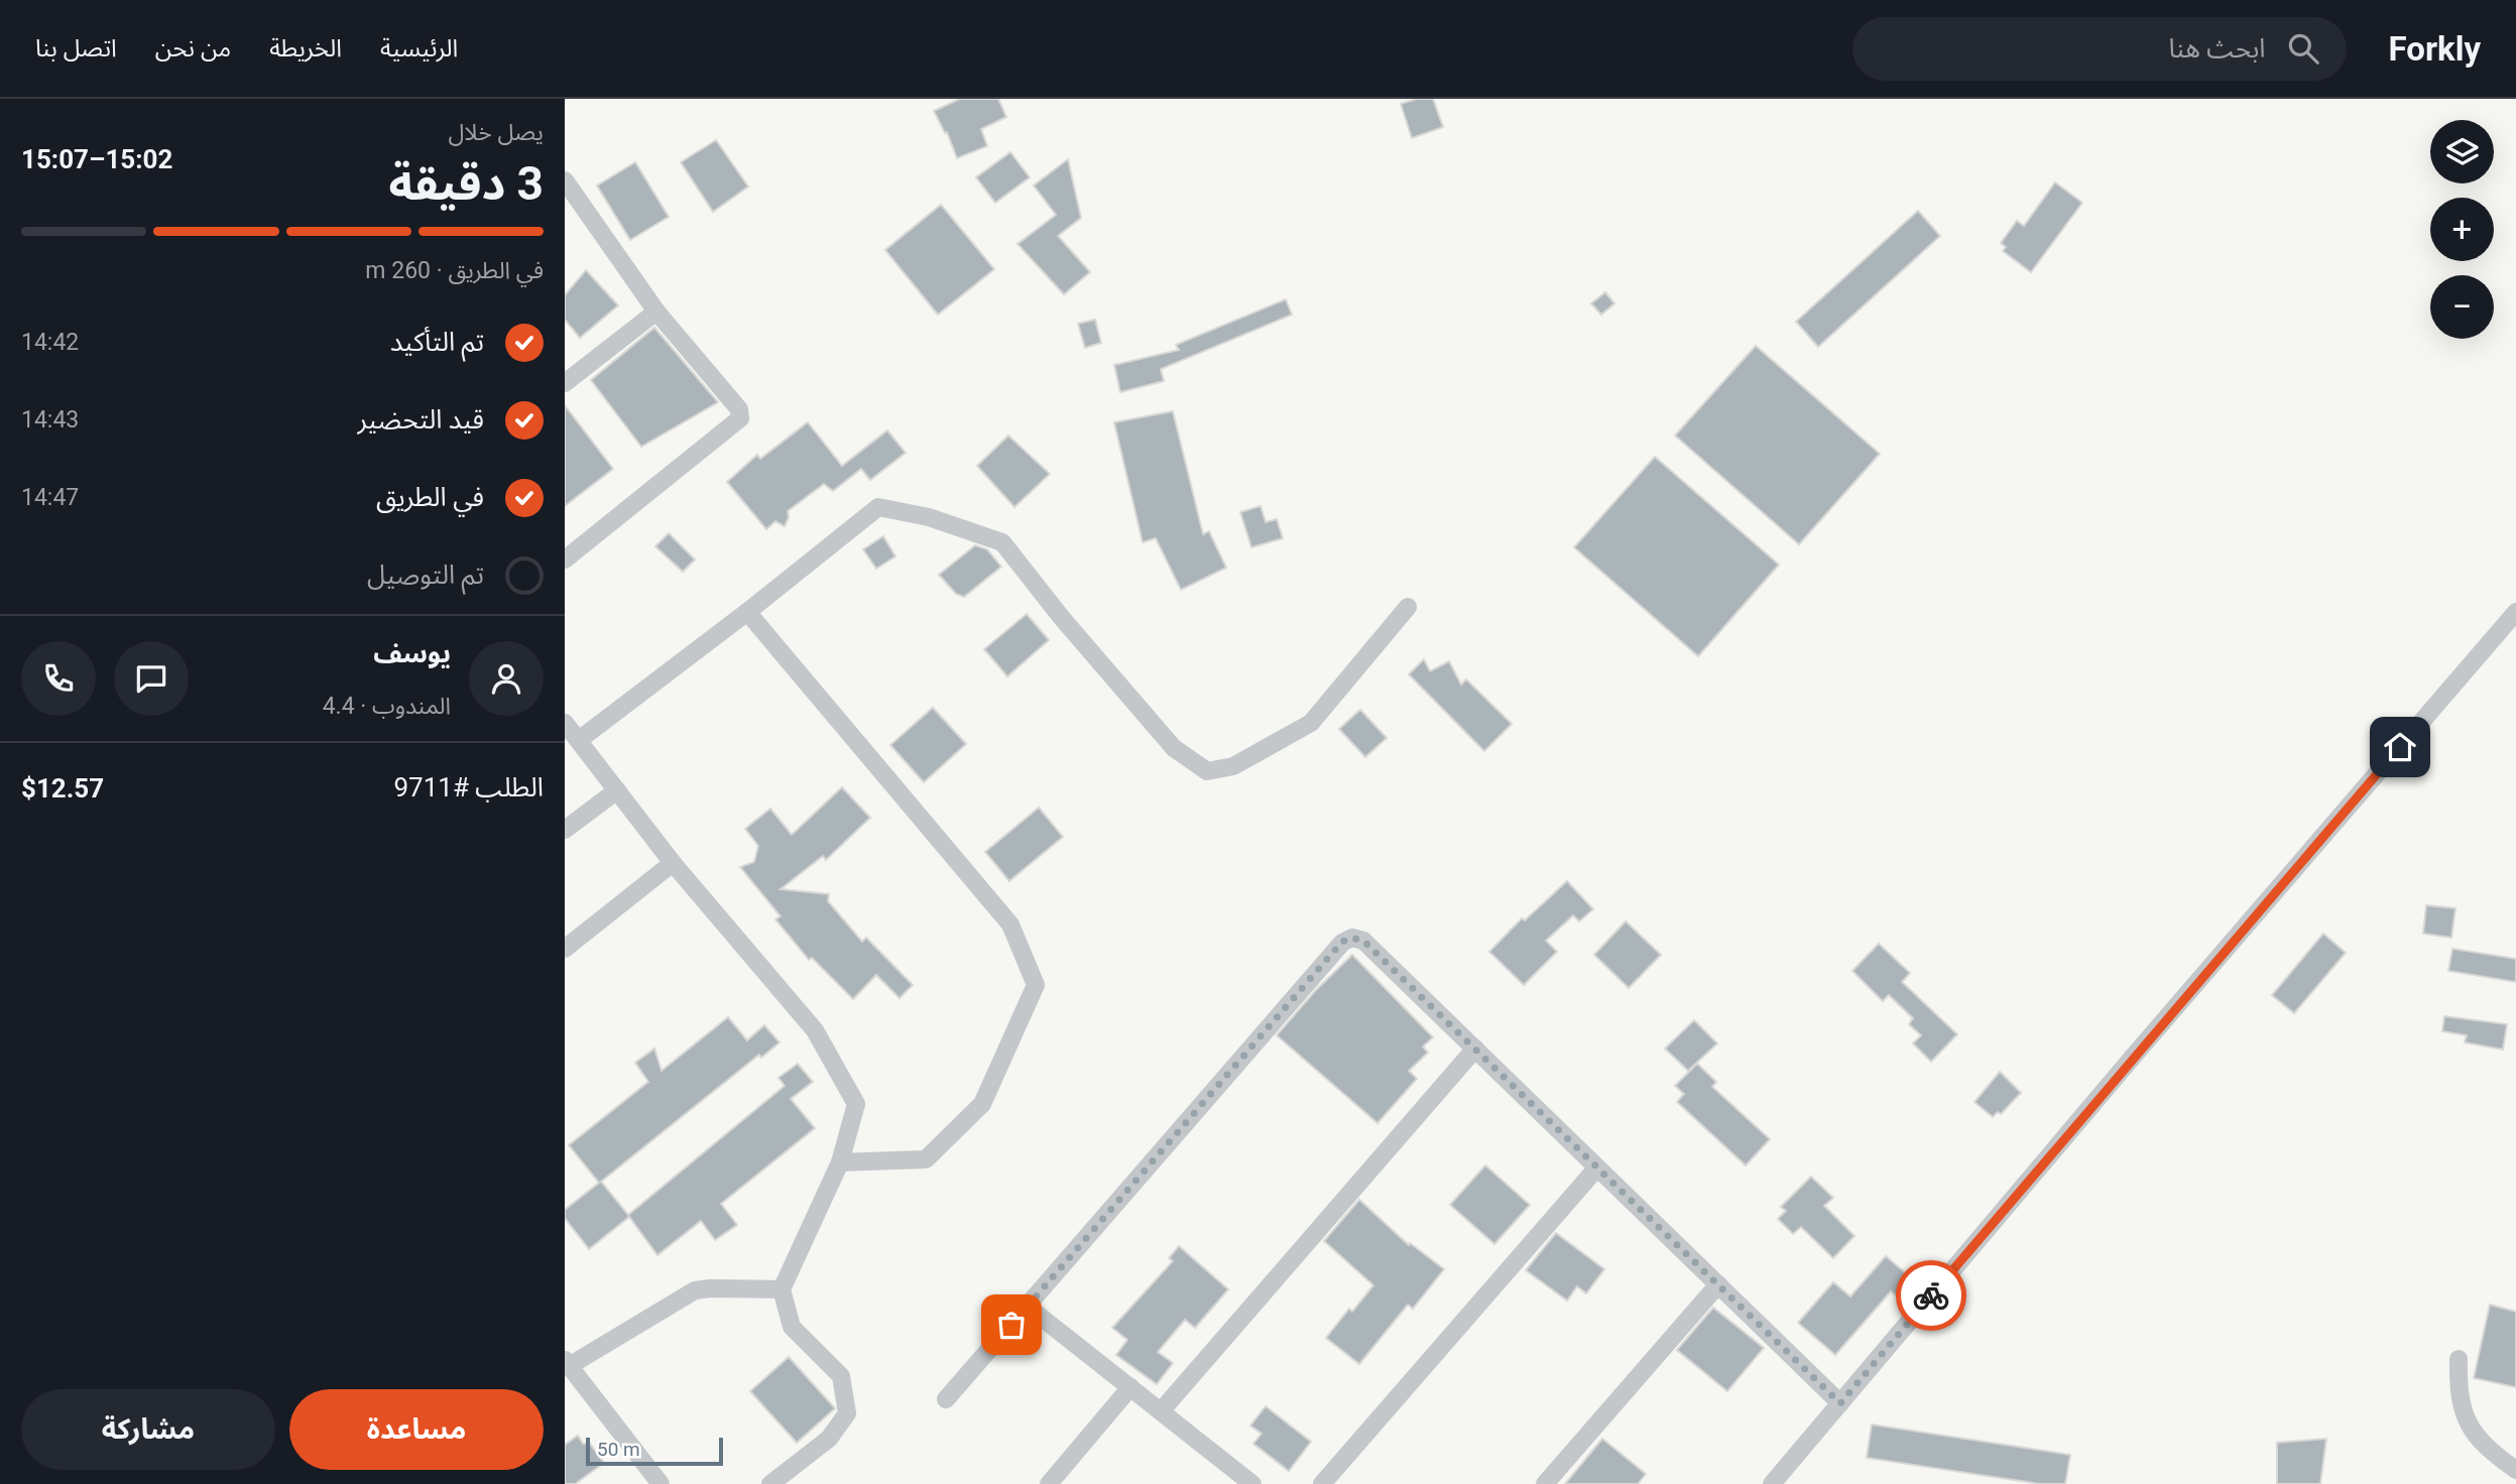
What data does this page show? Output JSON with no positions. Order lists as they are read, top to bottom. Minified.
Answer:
{"scale_bar":"50 m","page":{"header":"Forkly","search":"ابحث هنا","nav":["الرئيسية","الخريطة","من نحن","اتصل بنا"],"heading":["3 دقيقة","يصل خلال","15:02–15:07"],"panel":["يوسف","المندوب · 4.4","الطلب #9711","$12.57"],"map_buttons":["+","−"],"bar":"في الطريق · 260 m","list":[["تم التأكيد","14:42"],["قيد التحضير","14:43"],["في الطريق","14:47"],"تم التوصيل"],"buttons":["مساعدة","مشاركة"],"scale":"50 m"}}
